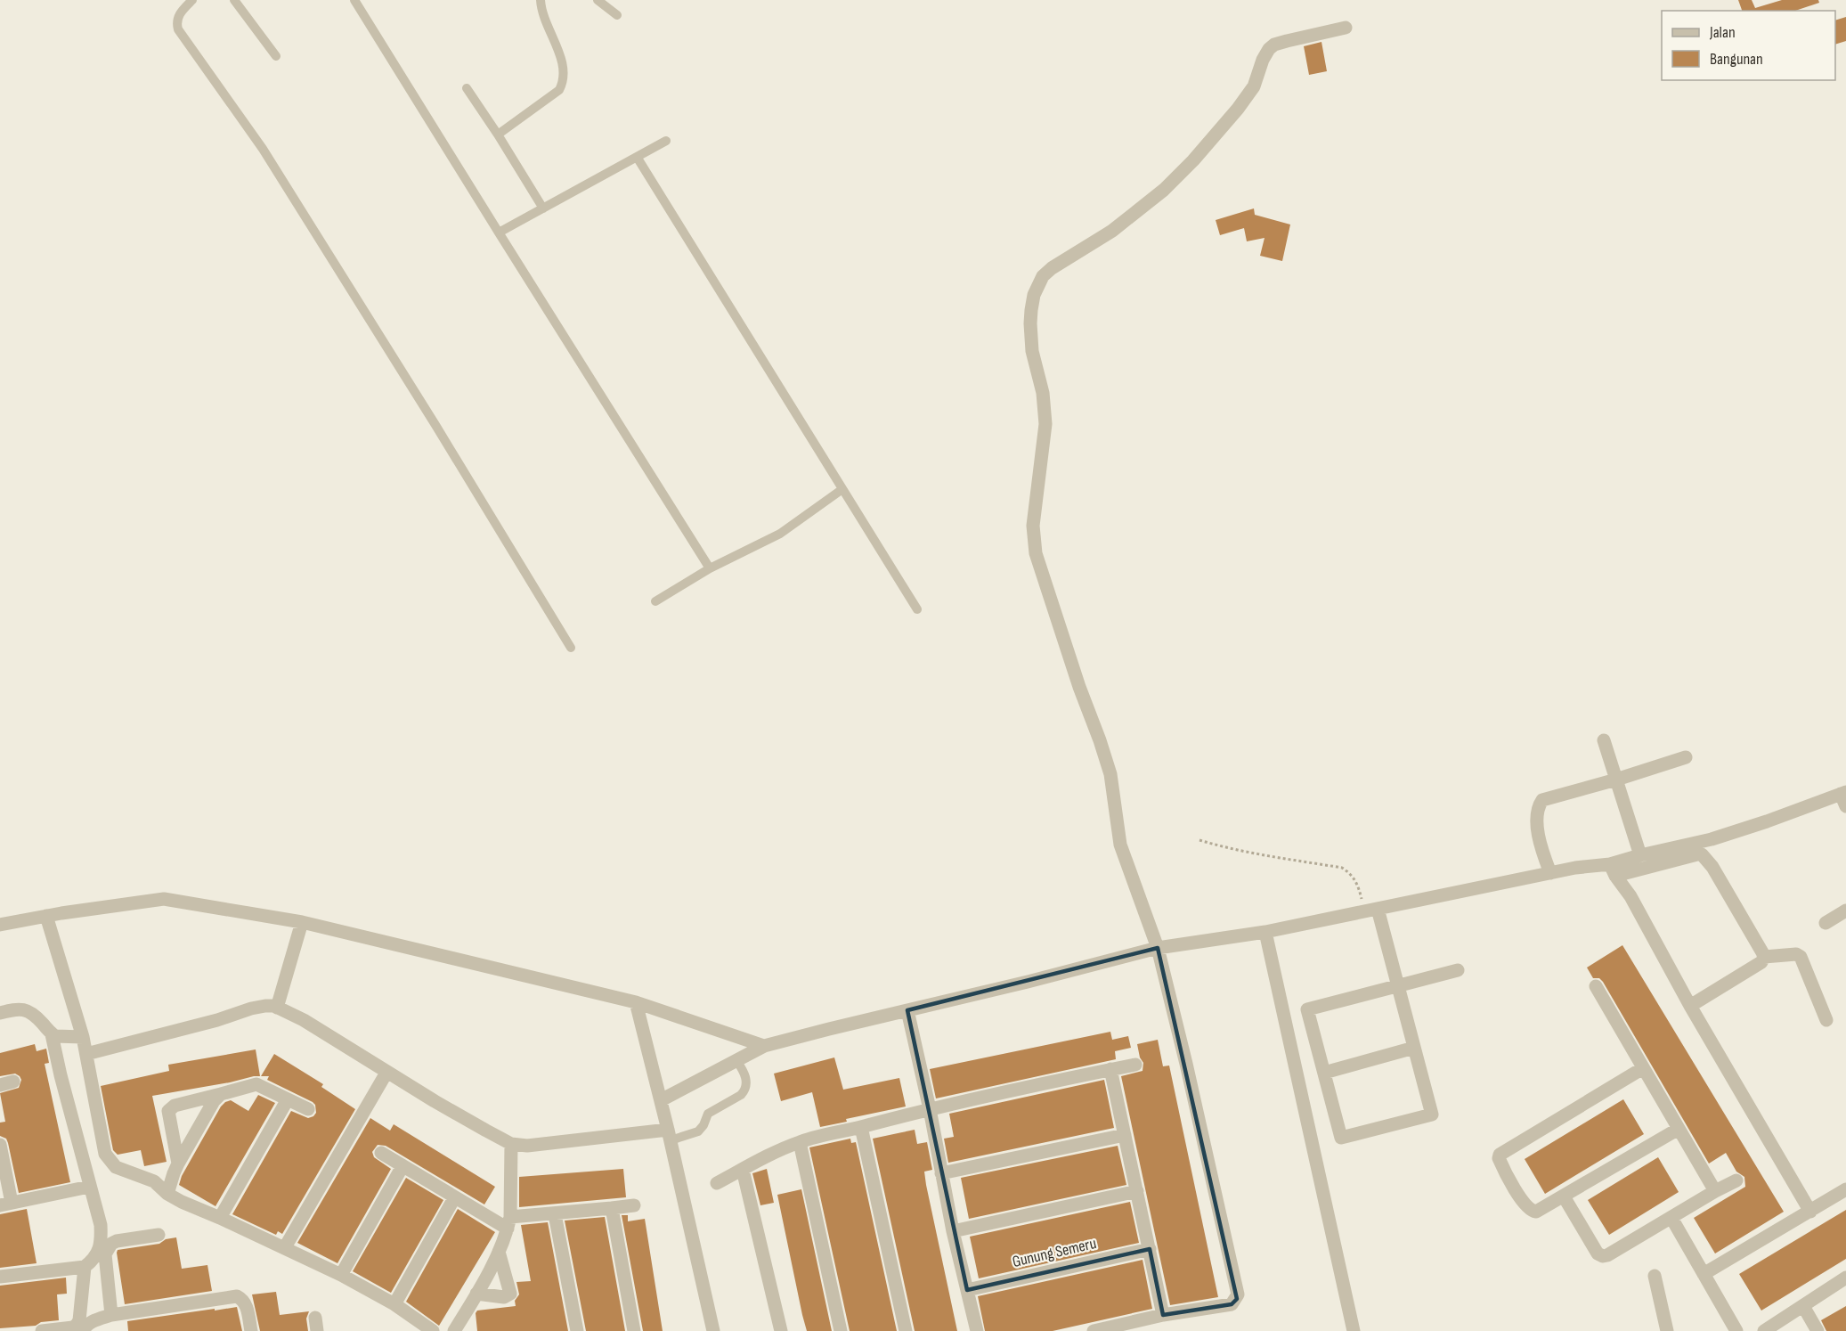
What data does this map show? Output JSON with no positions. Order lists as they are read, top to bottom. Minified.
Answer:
{"streets":{"street":["Gunung Semeru"]},"legend":["Jalan","Bangunan"]}
